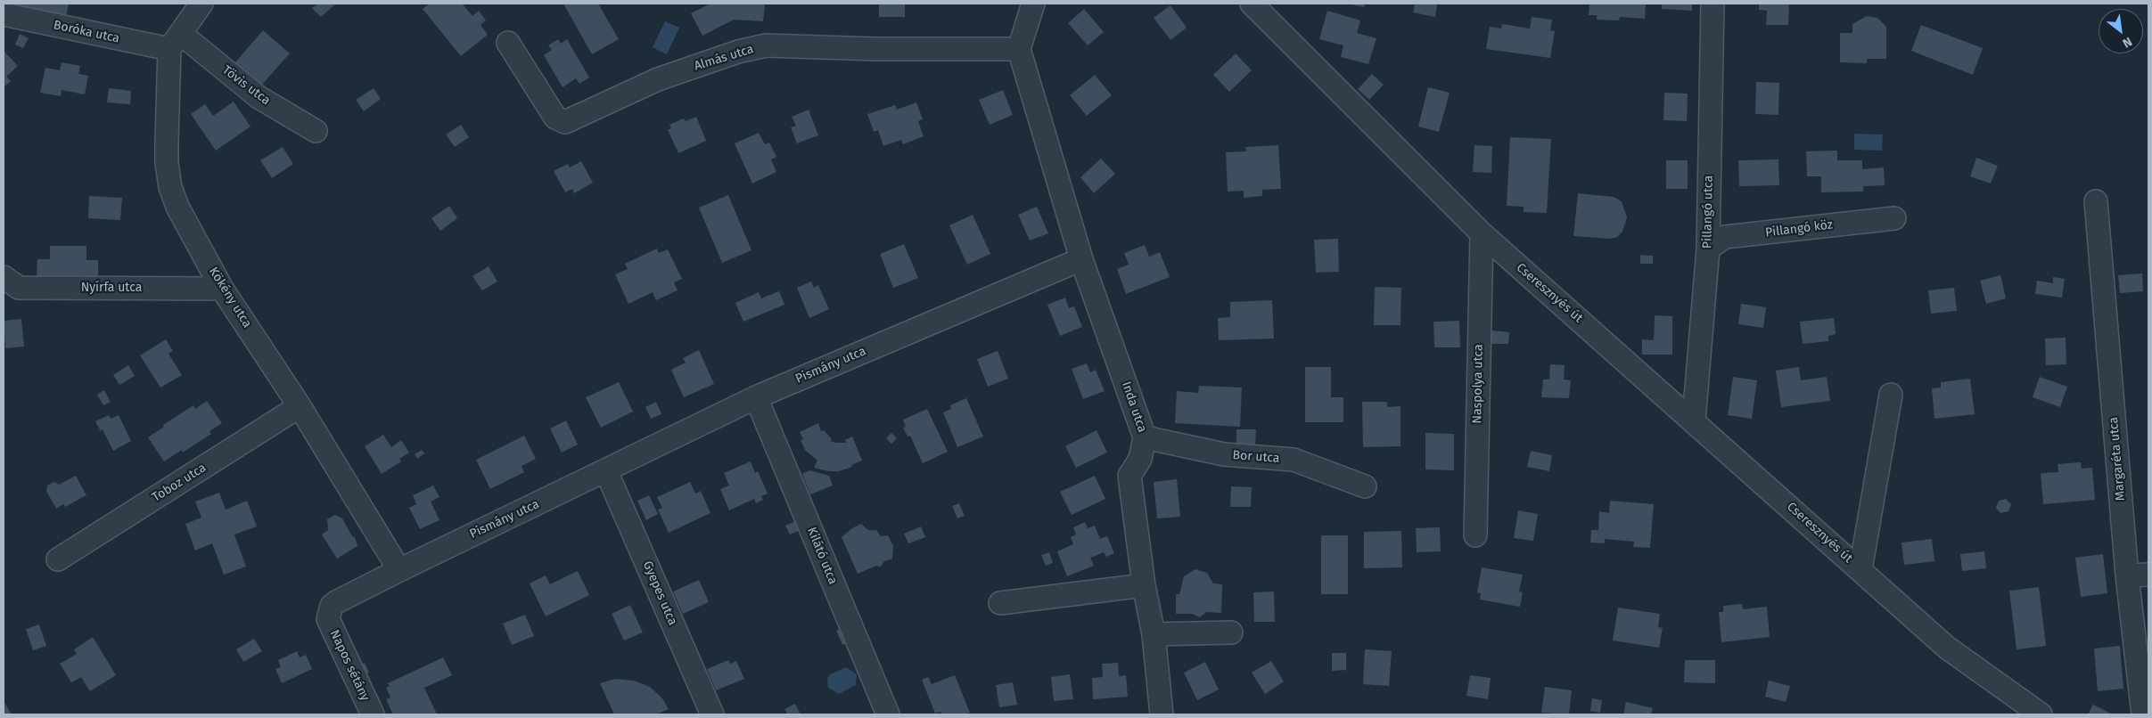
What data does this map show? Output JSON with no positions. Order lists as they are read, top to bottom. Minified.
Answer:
{"streets":{"street":["Boróka utca","Almás utca","Tövis utca","Pillangó utca","Pillangó köz","Nyírfa utca","Cseresznyés út","Kökény utca","Pismány utca","Naspolya utca","Inda utca","Bor utca","Margaréta utca","Toboz utca","Kilátó utca","Gyepes utca","Napos sétány"]},"crossings":[["Boróka utca","Tövis utca"],["Boróka utca","Kökény utca"],["Tövis utca","Kökény utca"],["Pillangó utca","Pillangó köz"],["Pillangó utca","Cseresznyés út"],["Nyírfa utca","Kökény utca"],["Cseresznyés út","Naspolya utca"],["Kökény utca","Pismány utca"],["Kökény utca","Toboz utca"],["Pismány utca","Inda utca"],["Pismány utca","Kilátó utca"],["Pismány utca","Gyepes utca"],["Pismány utca","Napos sétány"],["Inda utca","Bor utca"]],"north":"bottom right"}
